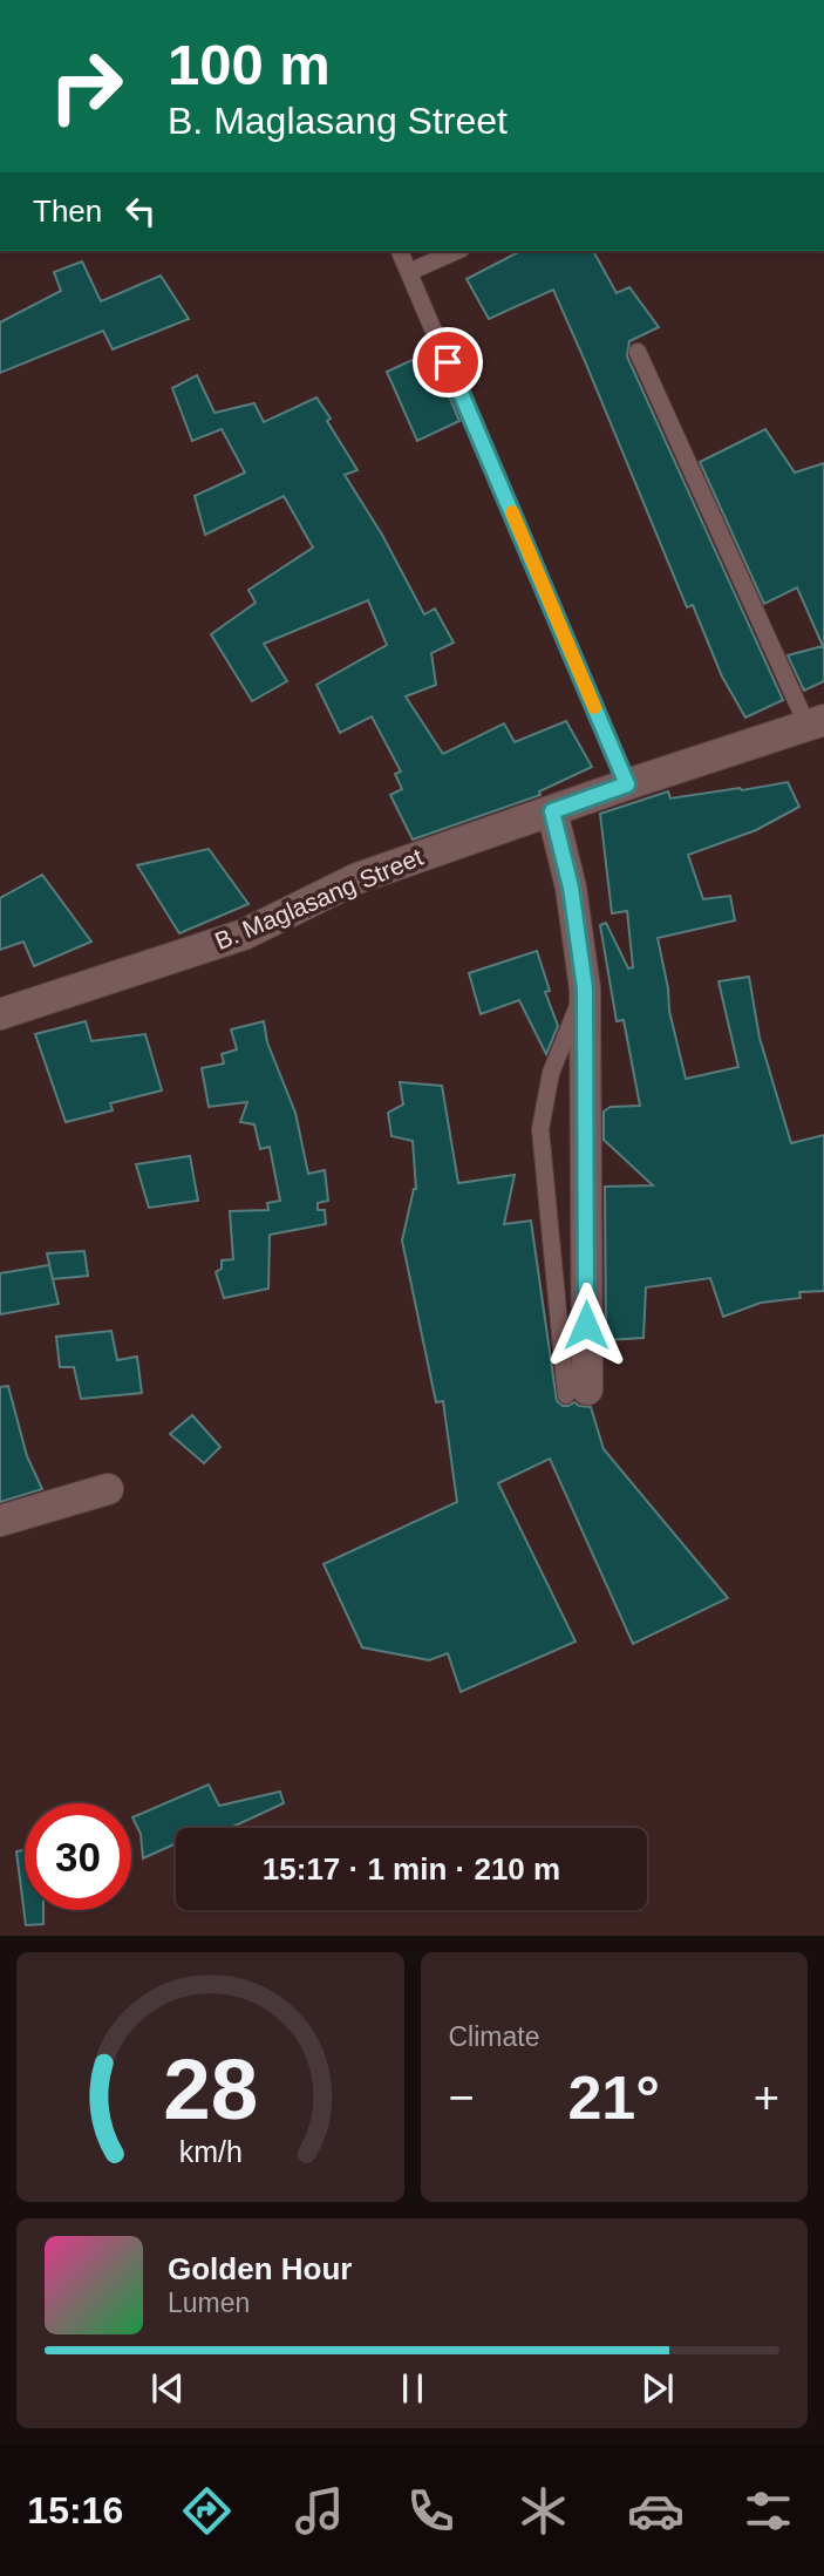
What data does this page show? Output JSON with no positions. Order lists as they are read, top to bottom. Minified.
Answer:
{"streets":{"street":["B. Maglasang Street"]},"page":{"turn":["100 m","B. Maglasang Street"],"then":"Then","limit":"30","trip":"15:17 · 1 min · 210 m","tile":"Climate","heat":["−","21°","+"],"song":["Golden Hour","Lumen"],"tabs":"15:16","gauge":["28","km/h"]}}
